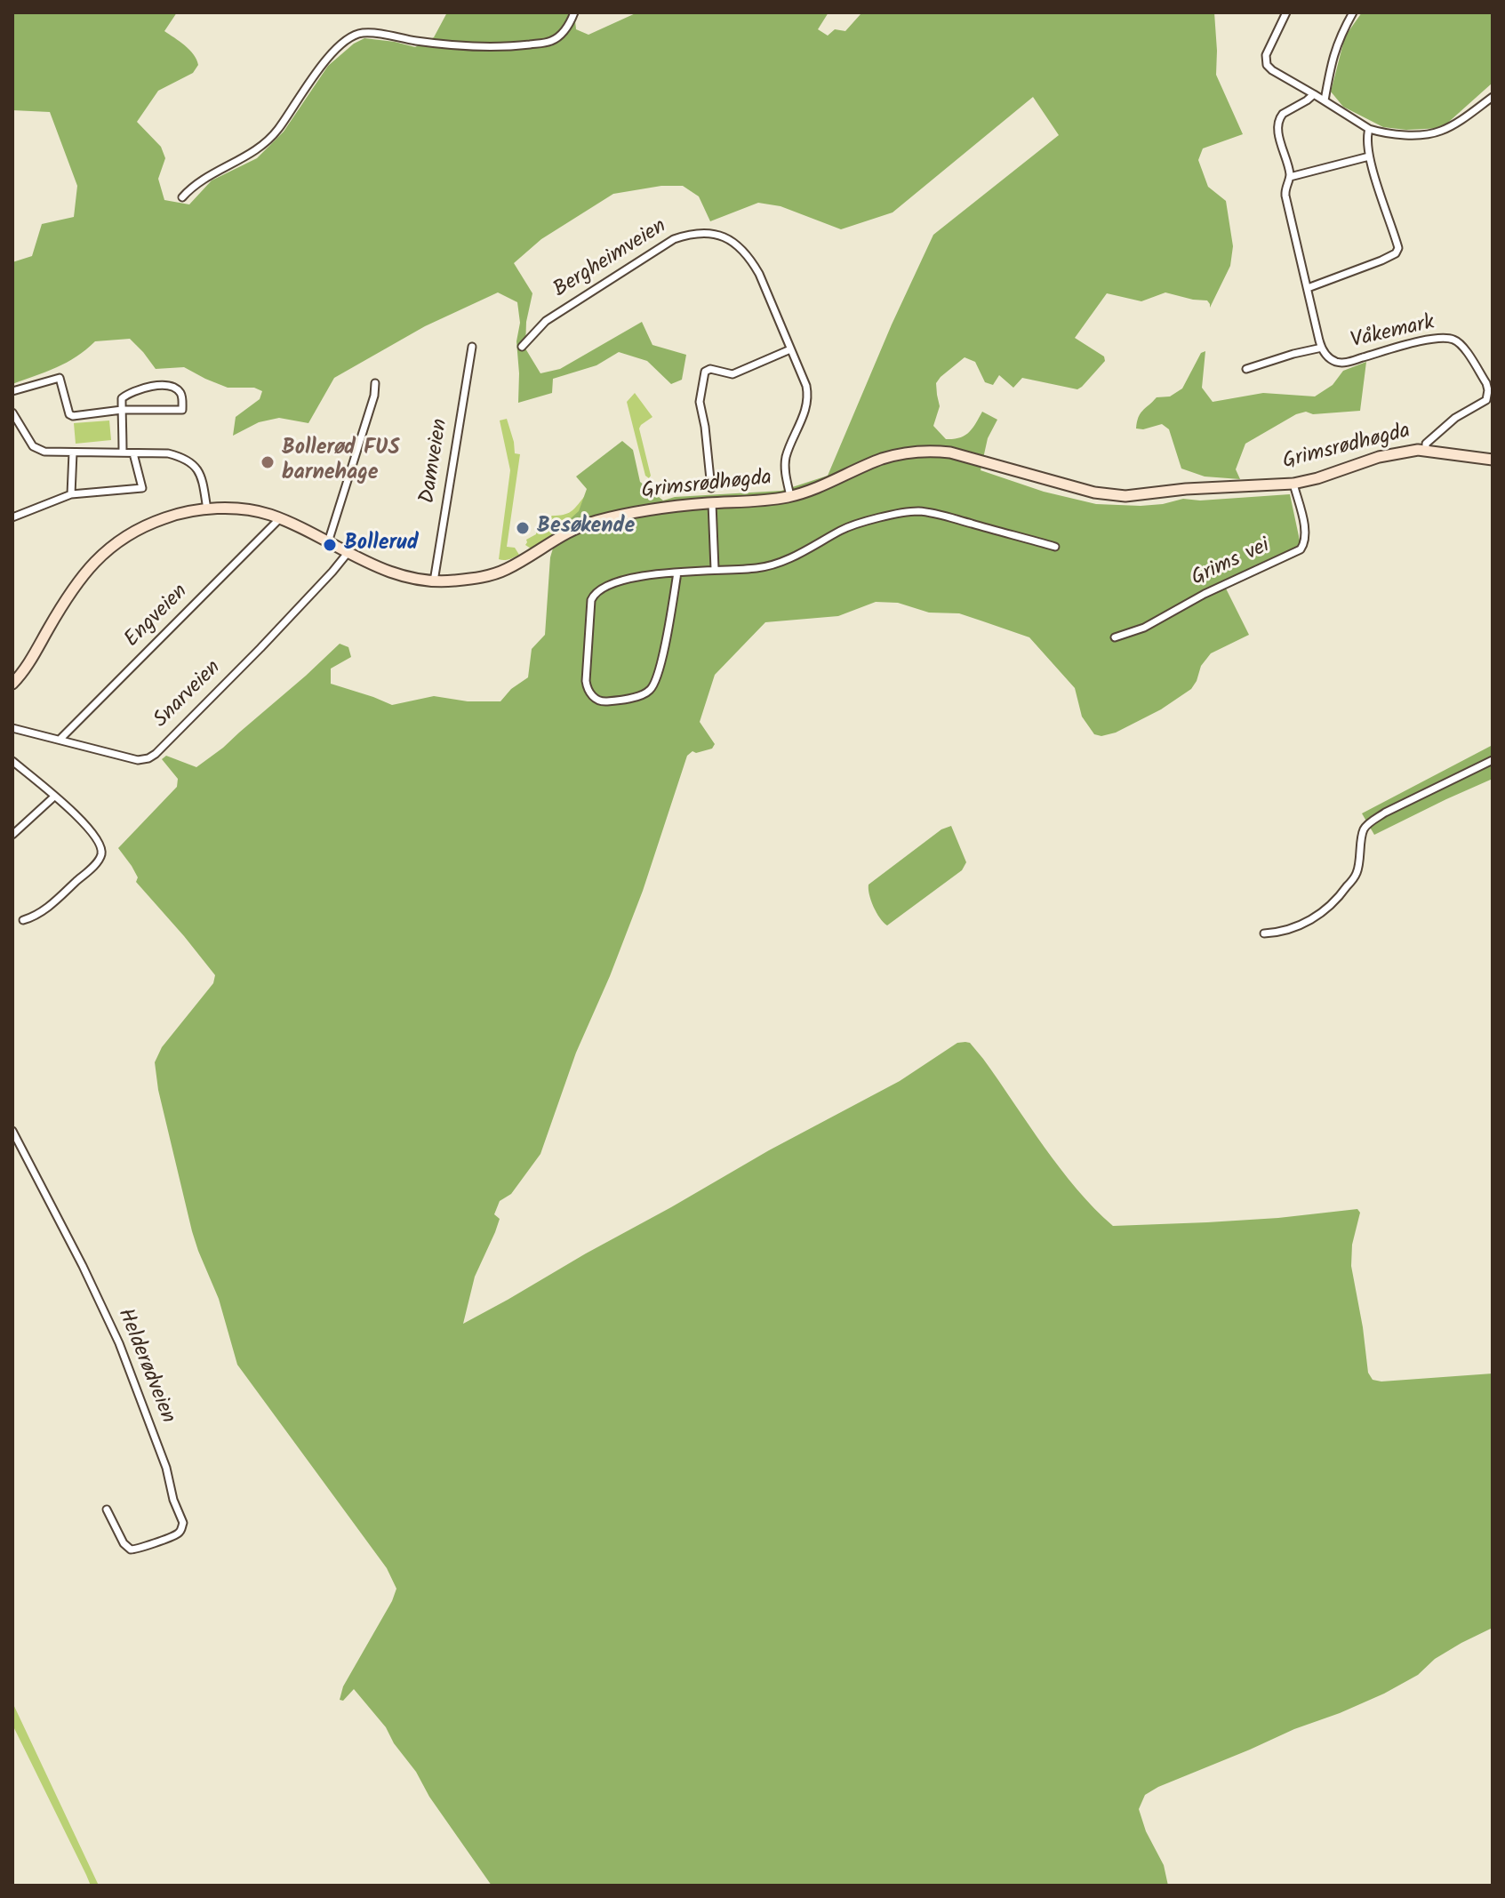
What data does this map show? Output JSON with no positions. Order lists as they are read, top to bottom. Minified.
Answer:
{"streets":{"main road":["Grimsrødhøgda"],"street":["Bergheimveien","Våkemark","Damveien","Grims vei","Engveien","Snarveien","Helderødveien"]},"crossings":[["Bergheimveien","Grimsrødhøgda"],["Våkemark","Grimsrødhøgda"],["Grimsrødhøgda","Damveien"],["Grimsrødhøgda","Grims vei"],["Grimsrødhøgda","Engveien"],["Grimsrødhøgda","Snarveien"],["Engveien","Snarveien"]],"places":["Bollerød FUS barnehage","Besøkende","Bollerud"]}
